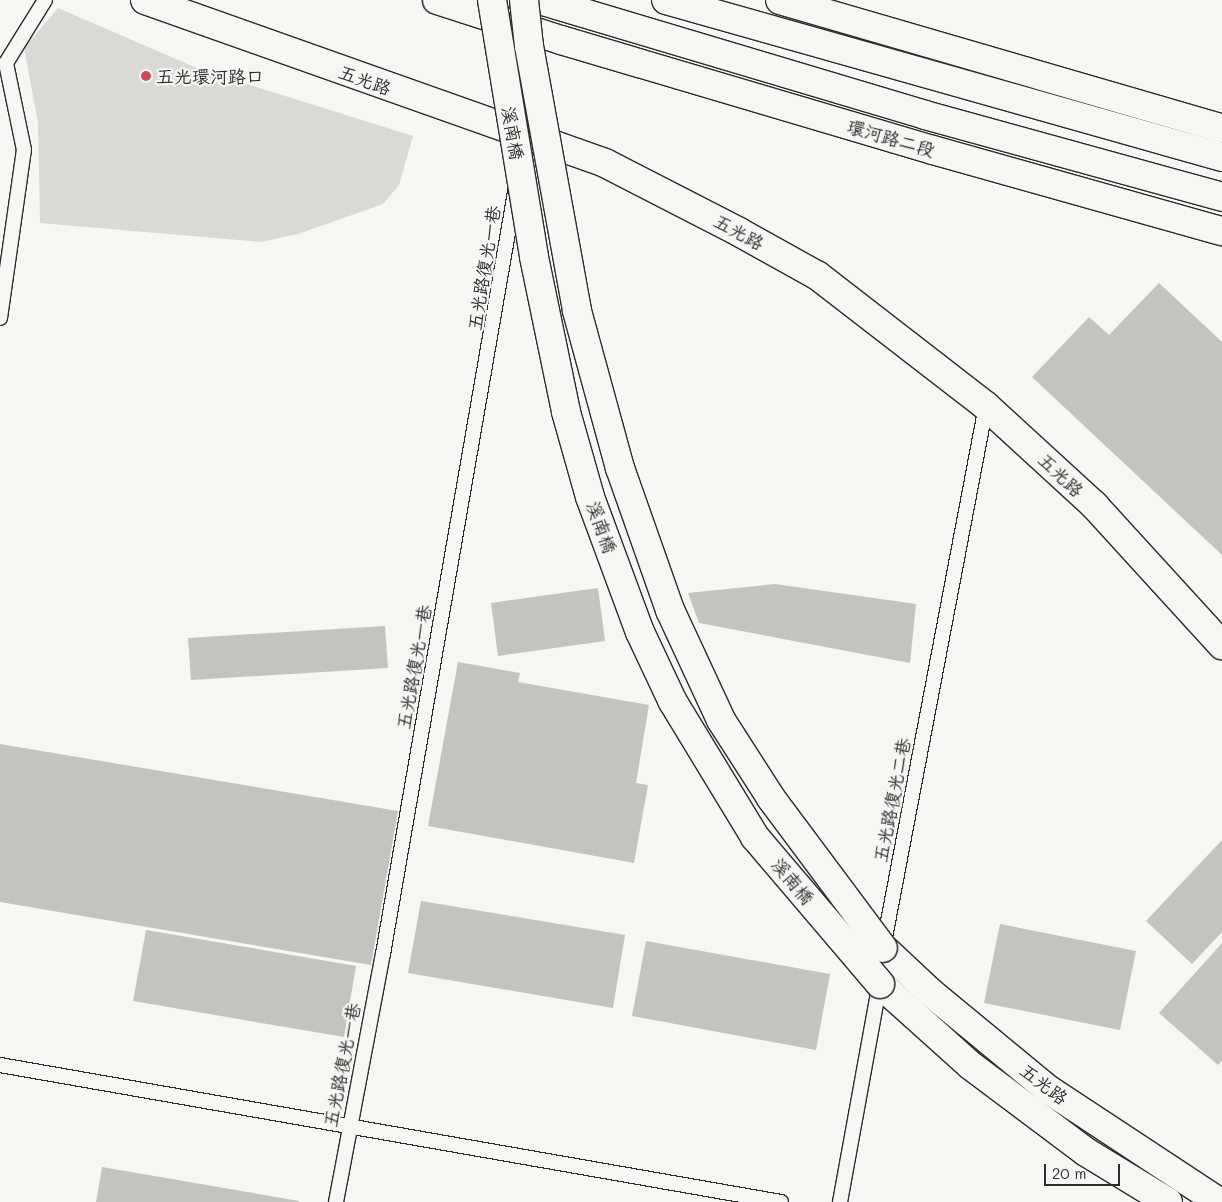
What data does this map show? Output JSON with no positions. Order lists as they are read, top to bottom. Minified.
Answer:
{"streets":{"street":["五光路","溪南橋","環河路二段"],"lane":["五光路復光一巷","五光路復光二巷"]},"crossings":[["五光路","溪南橋"],["五光路","五光路復光一巷"],["五光路","五光路復光二巷"],["溪南橋","五光路復光二巷"]],"places":["五光環河路口"],"scale_bar":"20 m"}
